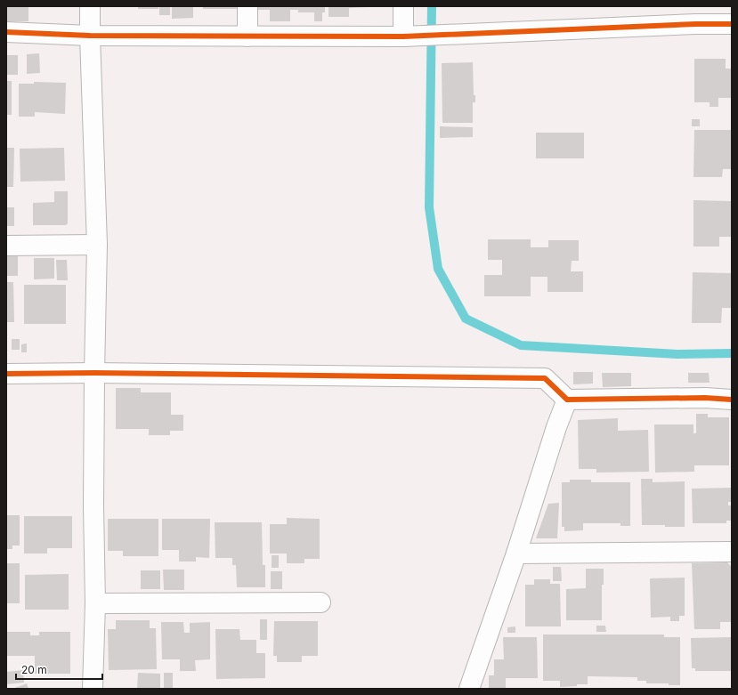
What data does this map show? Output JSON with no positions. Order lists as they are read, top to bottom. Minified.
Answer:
{"scale_bar":"20 m"}
